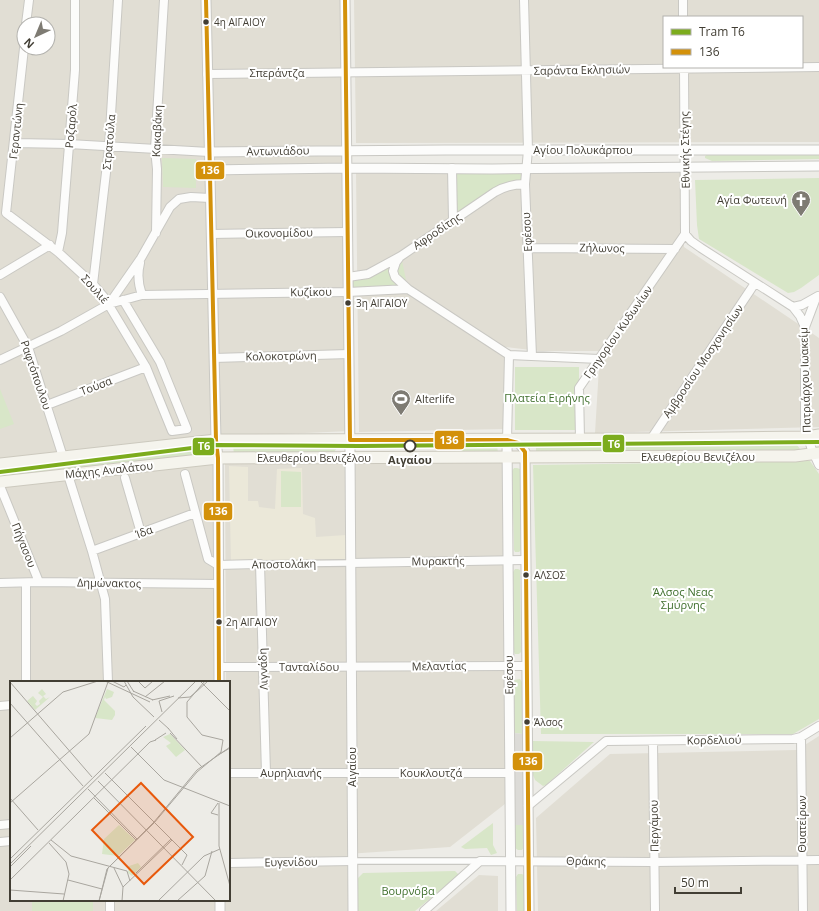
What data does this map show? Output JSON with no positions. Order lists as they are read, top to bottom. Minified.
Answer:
{"streets":{"main road":["Ελευθερίου Βενιζέλου","Μάχης Αναλάτου"],"street":["Σαράντα Εκλησιών","Σπεράντζα","Ροζαρόλ","Γεραντώνη","Κακαβάκη","Στρατούλα","Αγίου Πολυκάρπου","Εθνικής Στέγης","Αντωνιάδου","Αφροδίτης","Εφέσου","Οικονομίδου","Ζήλωνος","Σουλιέ","Κυζίκου","Γρηγορίου Κυδωνίων","Κολοκοτρώνη","Αμβροσίου Μοσχονησίων","Ραφτόπουλου","Πατριάρχου Ιωακείμ","Τούσα","Ίδα","Πήγασου","Μυρακτής","Αποστολάκη","Δημώνακτος","Μελαντίας","Τανταλίδου","Λιγνάδη","Κορδελιού","Αιγαίου","Αυρηλιανής","Κουκλουτζά","Θυατείρων","Περγάμου","Θράκης","Ευγενίδου"]},"crossings":[["Σαράντα Εκλησιών","Σπεράντζα"],["Σαράντα Εκλησιών","Εθνικής Στέγης"],["Σαράντα Εκλησιών","Εφέσου"],["Σαράντα Εκλησιών","Αιγαίου"],["Σπεράντζα","Αιγαίου"],["Ροζαρόλ","Σουλιέ"],["Γεραντώνη","Σουλιέ"],["Κακαβάκη","Σουλιέ"],["Κακαβάκη","Κυζίκου"],["Στρατούλα","Σουλιέ"],["Αγίου Πολυκάρπου","Εθνικής Στέγης"],["Αγίου Πολυκάρπου","Αντωνιάδου"],["Αγίου Πολυκάρπου","Εφέσου"],["Αγίου Πολυκάρπου","Αιγαίου"],["Εθνικής Στέγης","Γρηγορίου Κυδωνίων"],["Εθνικής Στέγης","Πατριάρχου Ιωακείμ"],["Αντωνιάδου","Αιγαίου"],["Αφροδίτης","Εφέσου"],["Αφροδίτης","Αιγαίου"],["Εφέσου","Ζήλωνος"],["Εφέσου","Ελευθερίου Βενιζέλου"],["Εφέσου","Μυρακτής"],["Εφέσου","Μελαντίας"],["Εφέσου","Κορδελιού"],["Εφέσου","Κουκλουτζά"],["Εφέσου","Θράκης"],["Οικονομίδου","Αιγαίου"],["Ζήλωνος","Γρηγορίου Κυδωνίων"],["Σουλιέ","Κυζίκου"],["Σουλιέ","Τούσα"],["Κυζίκου","Αιγαίου"],["Γρηγορίου Κυδωνίων","Πατριάρχου Ιωακείμ"],["Γρηγορίου Κυδωνίων","Ελευθερίου Βενιζέλου"],["Κολοκοτρώνη","Αιγαίου"],["Αμβροσίου Μοσχονησίων","Πατριάρχου Ιωακείμ"],["Αμβροσίου Μοσχονησίων","Ελευθερίου Βενιζέλου"],["Ραφτόπουλου","Τούσα"],["Ραφτόπουλου","Μάχης Αναλάτου"],["Πατριάρχου Ιωακείμ","Ελευθερίου Βενιζέλου"],["Ελευθερίου Βενιζέλου","Μάχης Αναλάτου"],["Ελευθερίου Βενιζέλου","Αιγαίου"],["Πήγασου","Δημώνακτος"],["Μυρακτής","Αποστολάκη"],["Μυρακτής","Αιγαίου"],["Αποστολάκη","Λιγνάδη"],["Αποστολάκη","Αιγαίου"],["Μελαντίας","Τανταλίδου"],["Μελαντίας","Αιγαίου"],["Τανταλίδου","Λιγνάδη"],["Τανταλίδου","Αιγαίου"],["Λιγνάδη","Αυρηλιανής"],["Κορδελιού","Θυατείρων"],["Κορδελιού","Περγάμου"],["Αιγαίου","Αυρηλιανής"],["Αιγαίου","Κουκλουτζά"],["Αιγαίου","Θράκης"],["Αιγαίου","Ευγενίδου"],["Αυρηλιανής","Κουκλουτζά"],["Θυατείρων","Θράκης"],["Περγάμου","Θράκης"],["Θράκης","Ευγενίδου"]],"parks":["Πλατεία Ειρήνης","Άλσος Νεας Σμύρνης","Βουρνόβα"],"places":{"other":["4η ΑΙΓΑΙΟΥ","3η ΑΙΓΑΙΟΥ","Αιγαίου","ΑΛΣΟΣ","2η ΑΙΓΑΙΟΥ","Άλσος"],"church":["Αγία Φωτεινή"],"sports":["Alterlife"]},"lines":["transit line 136","tram line Τ6"],"legend":["Tram Τ6","136"],"scale_bar":"50 m","north":"bottom left"}
